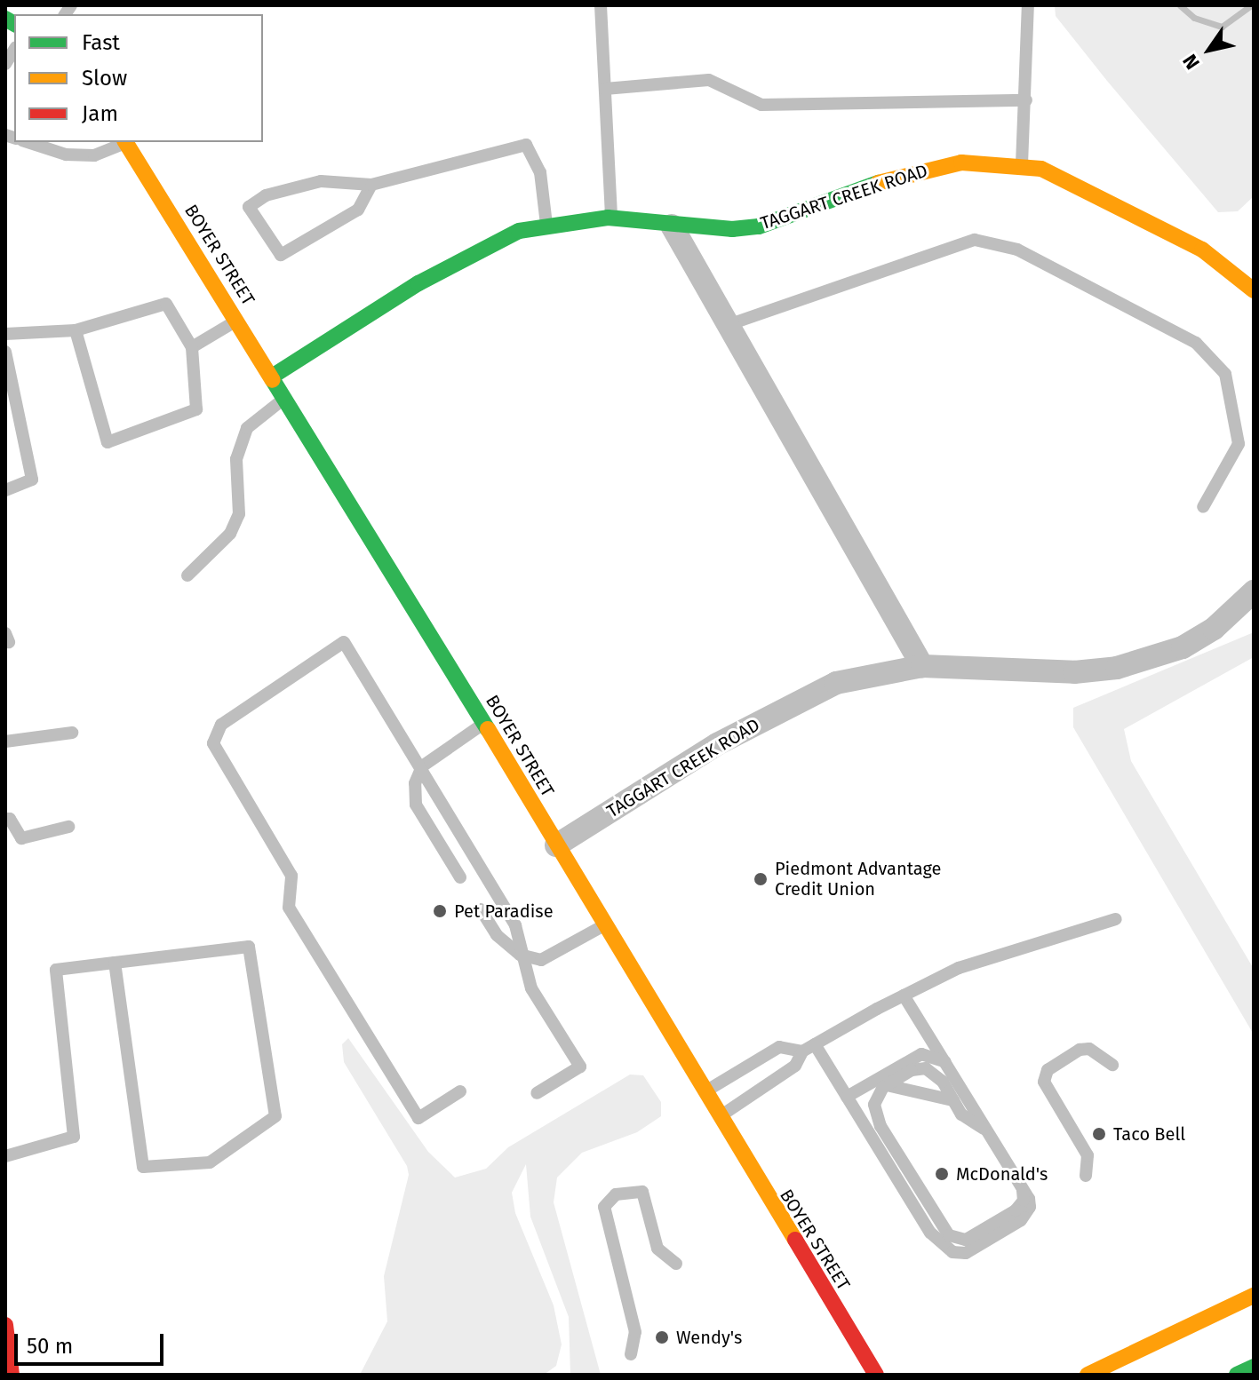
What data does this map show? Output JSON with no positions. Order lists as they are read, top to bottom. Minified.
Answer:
{"streets":{"main road":["TAGGART CREEK ROAD","BOYER STREET"]},"crossings":[["TAGGART CREEK ROAD","BOYER STREET"]],"places":["Piedmont Advantage Credit Union","Pet Paradise","Taco Bell","McDonald's","Wendy's"],"legend":["Fast","Slow","Jam"],"scale_bar":"50 m","north":"bottom left"}
